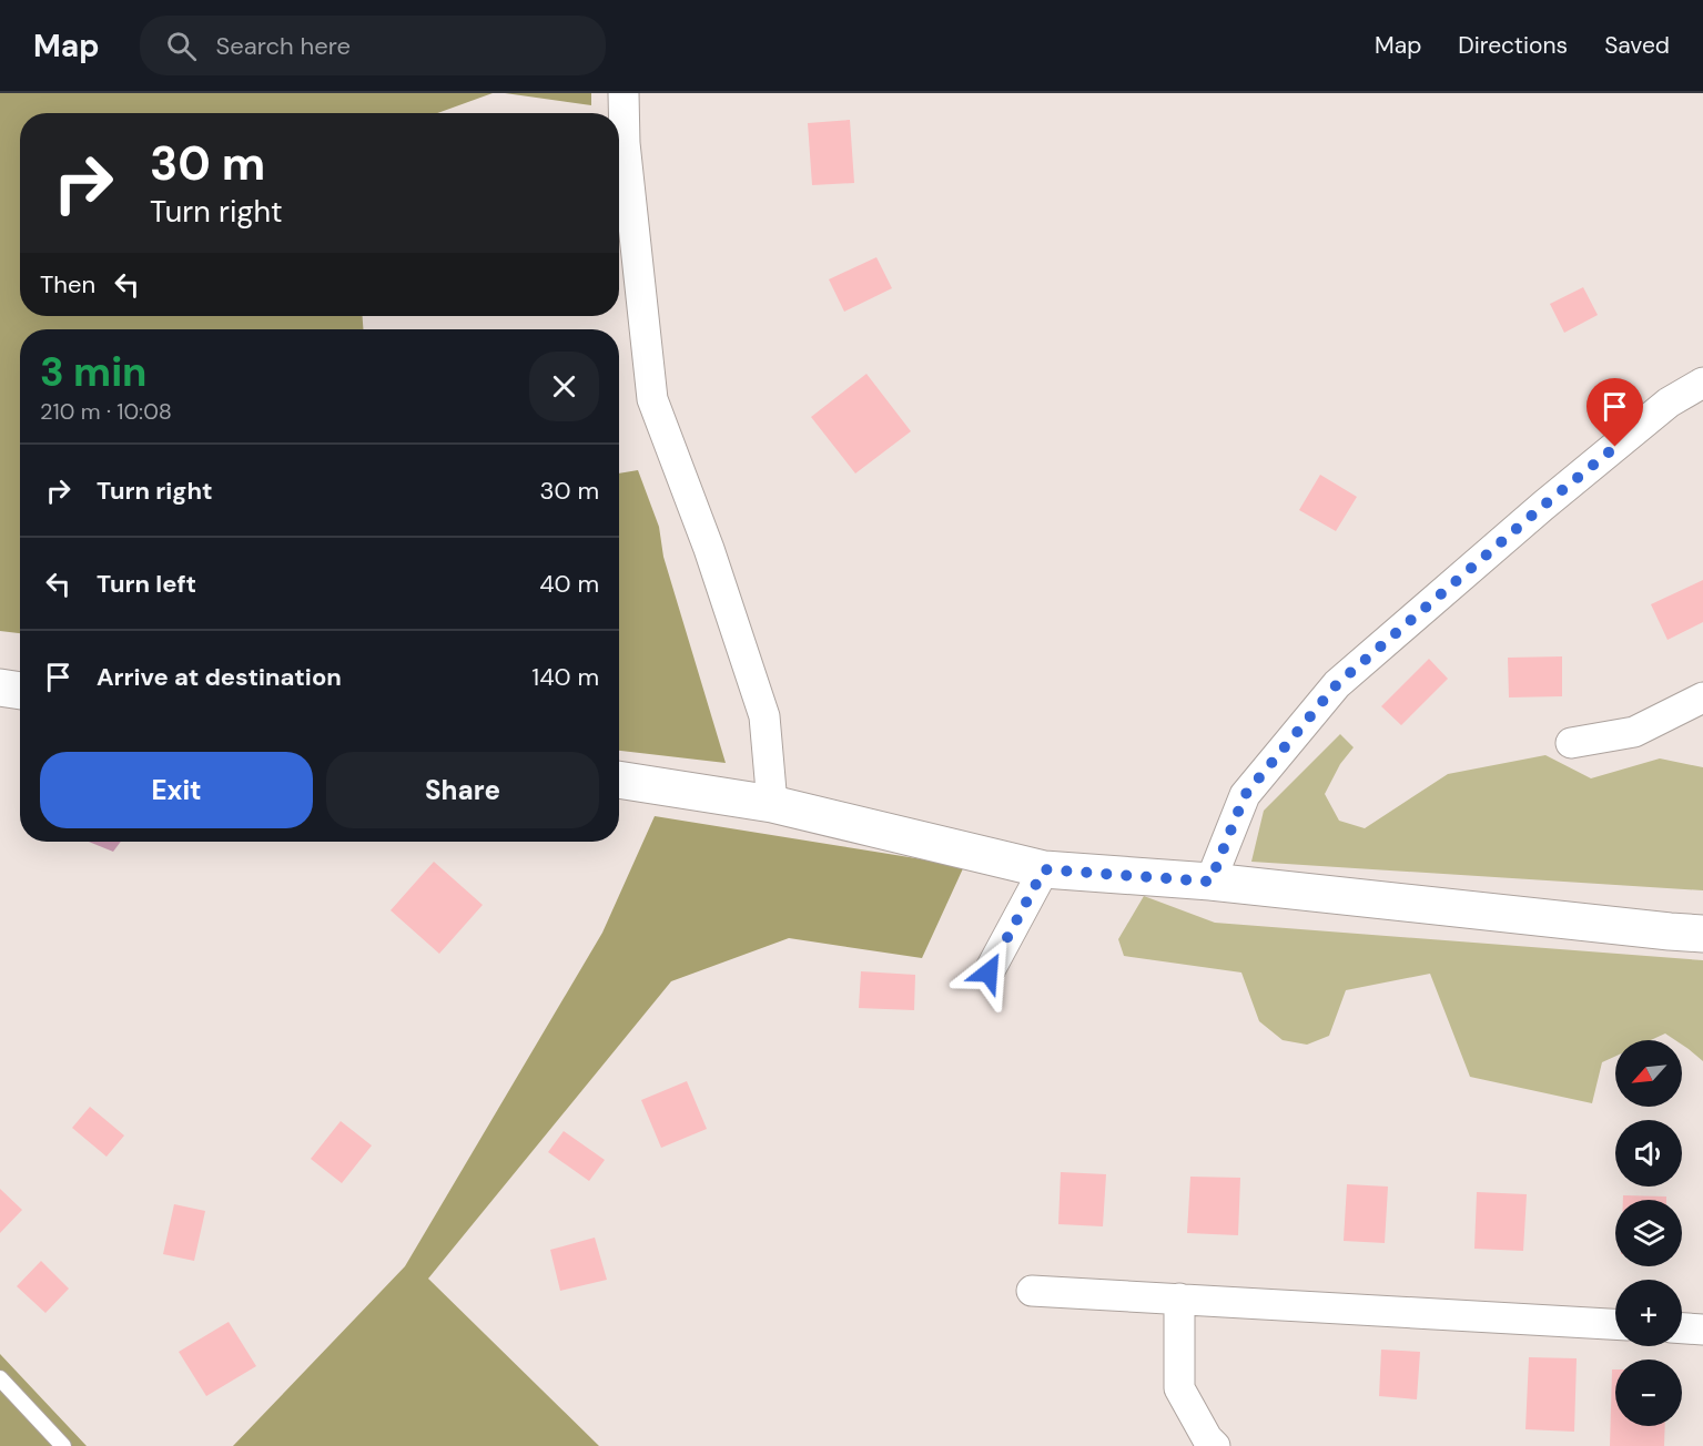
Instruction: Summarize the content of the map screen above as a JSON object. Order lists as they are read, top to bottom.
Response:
{
  "north": "bottom left",
  "page": {
    "header": "Map",
    "search": "Search here",
    "nav": ["Map", "Directions", "Saved"],
    "turn": ["30 m", "Turn right"],
    "then": "Then",
    "heading": ["3 min", "210 m · 10:08"],
    "list": [
      {
        "name": "Turn right",
        "value": "30 m"
      },
      {
        "name": "Turn left",
        "value": "40 m"
      },
      {
        "name": "Arrive at destination",
        "value": "140 m"
      }
    ],
    "buttons": ["Exit", "Share"],
    "map_buttons": ["+", "−"]
  }
}
